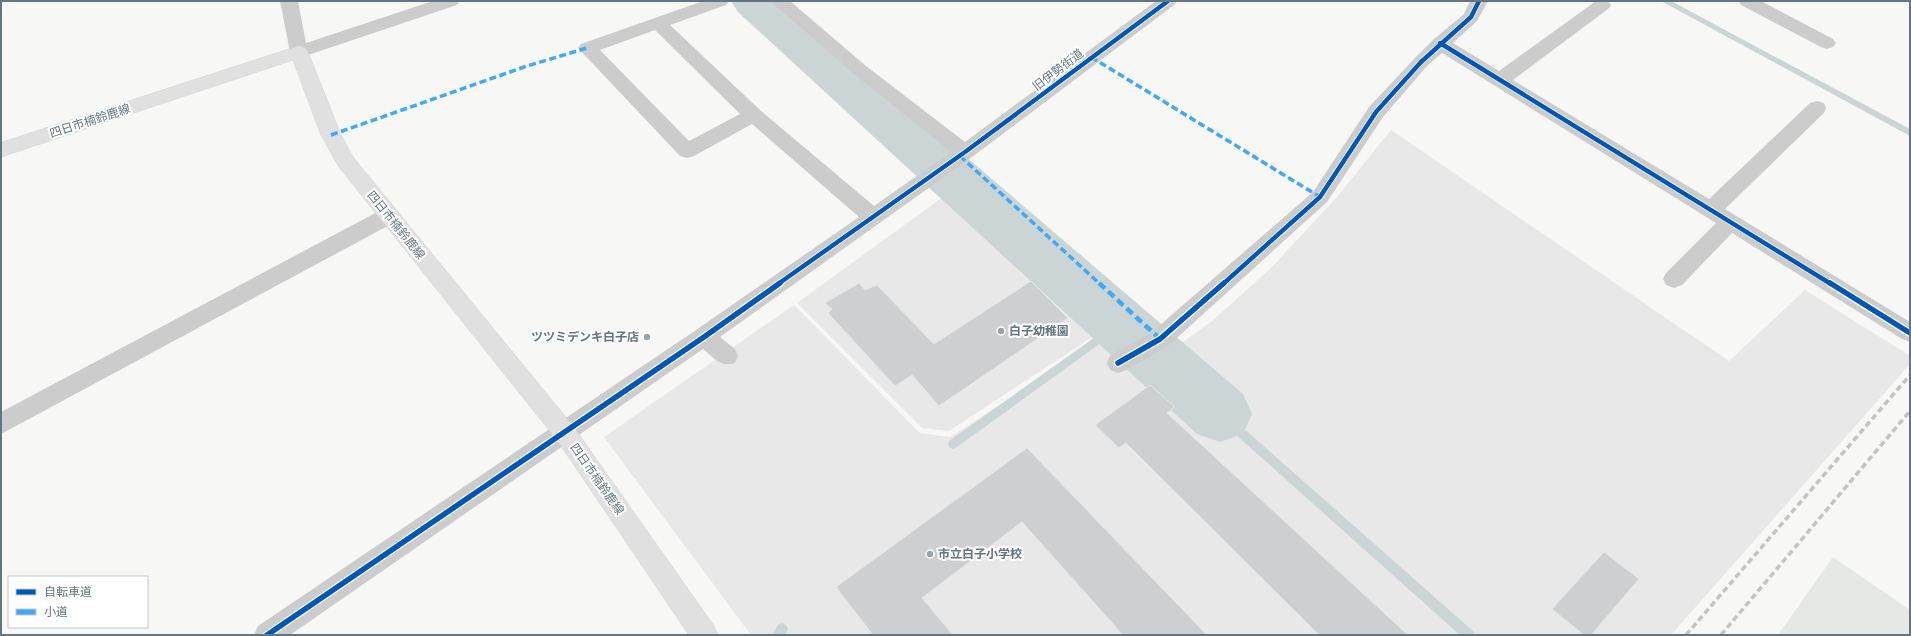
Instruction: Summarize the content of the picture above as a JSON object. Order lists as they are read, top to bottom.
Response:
{
  "streets": {
    "main road": ["四日市楠鈴鹿線"],
    "street": ["旧伊勢街道"]
  },
  "crossings": [
    ["旧伊勢街道", "四日市楠鈴鹿線"]
  ],
  "places": ["白子幼稚園", "ツツミデンキ白子店", "市立白子小学校"],
  "legend": ["自転車道", "小道"]
}
